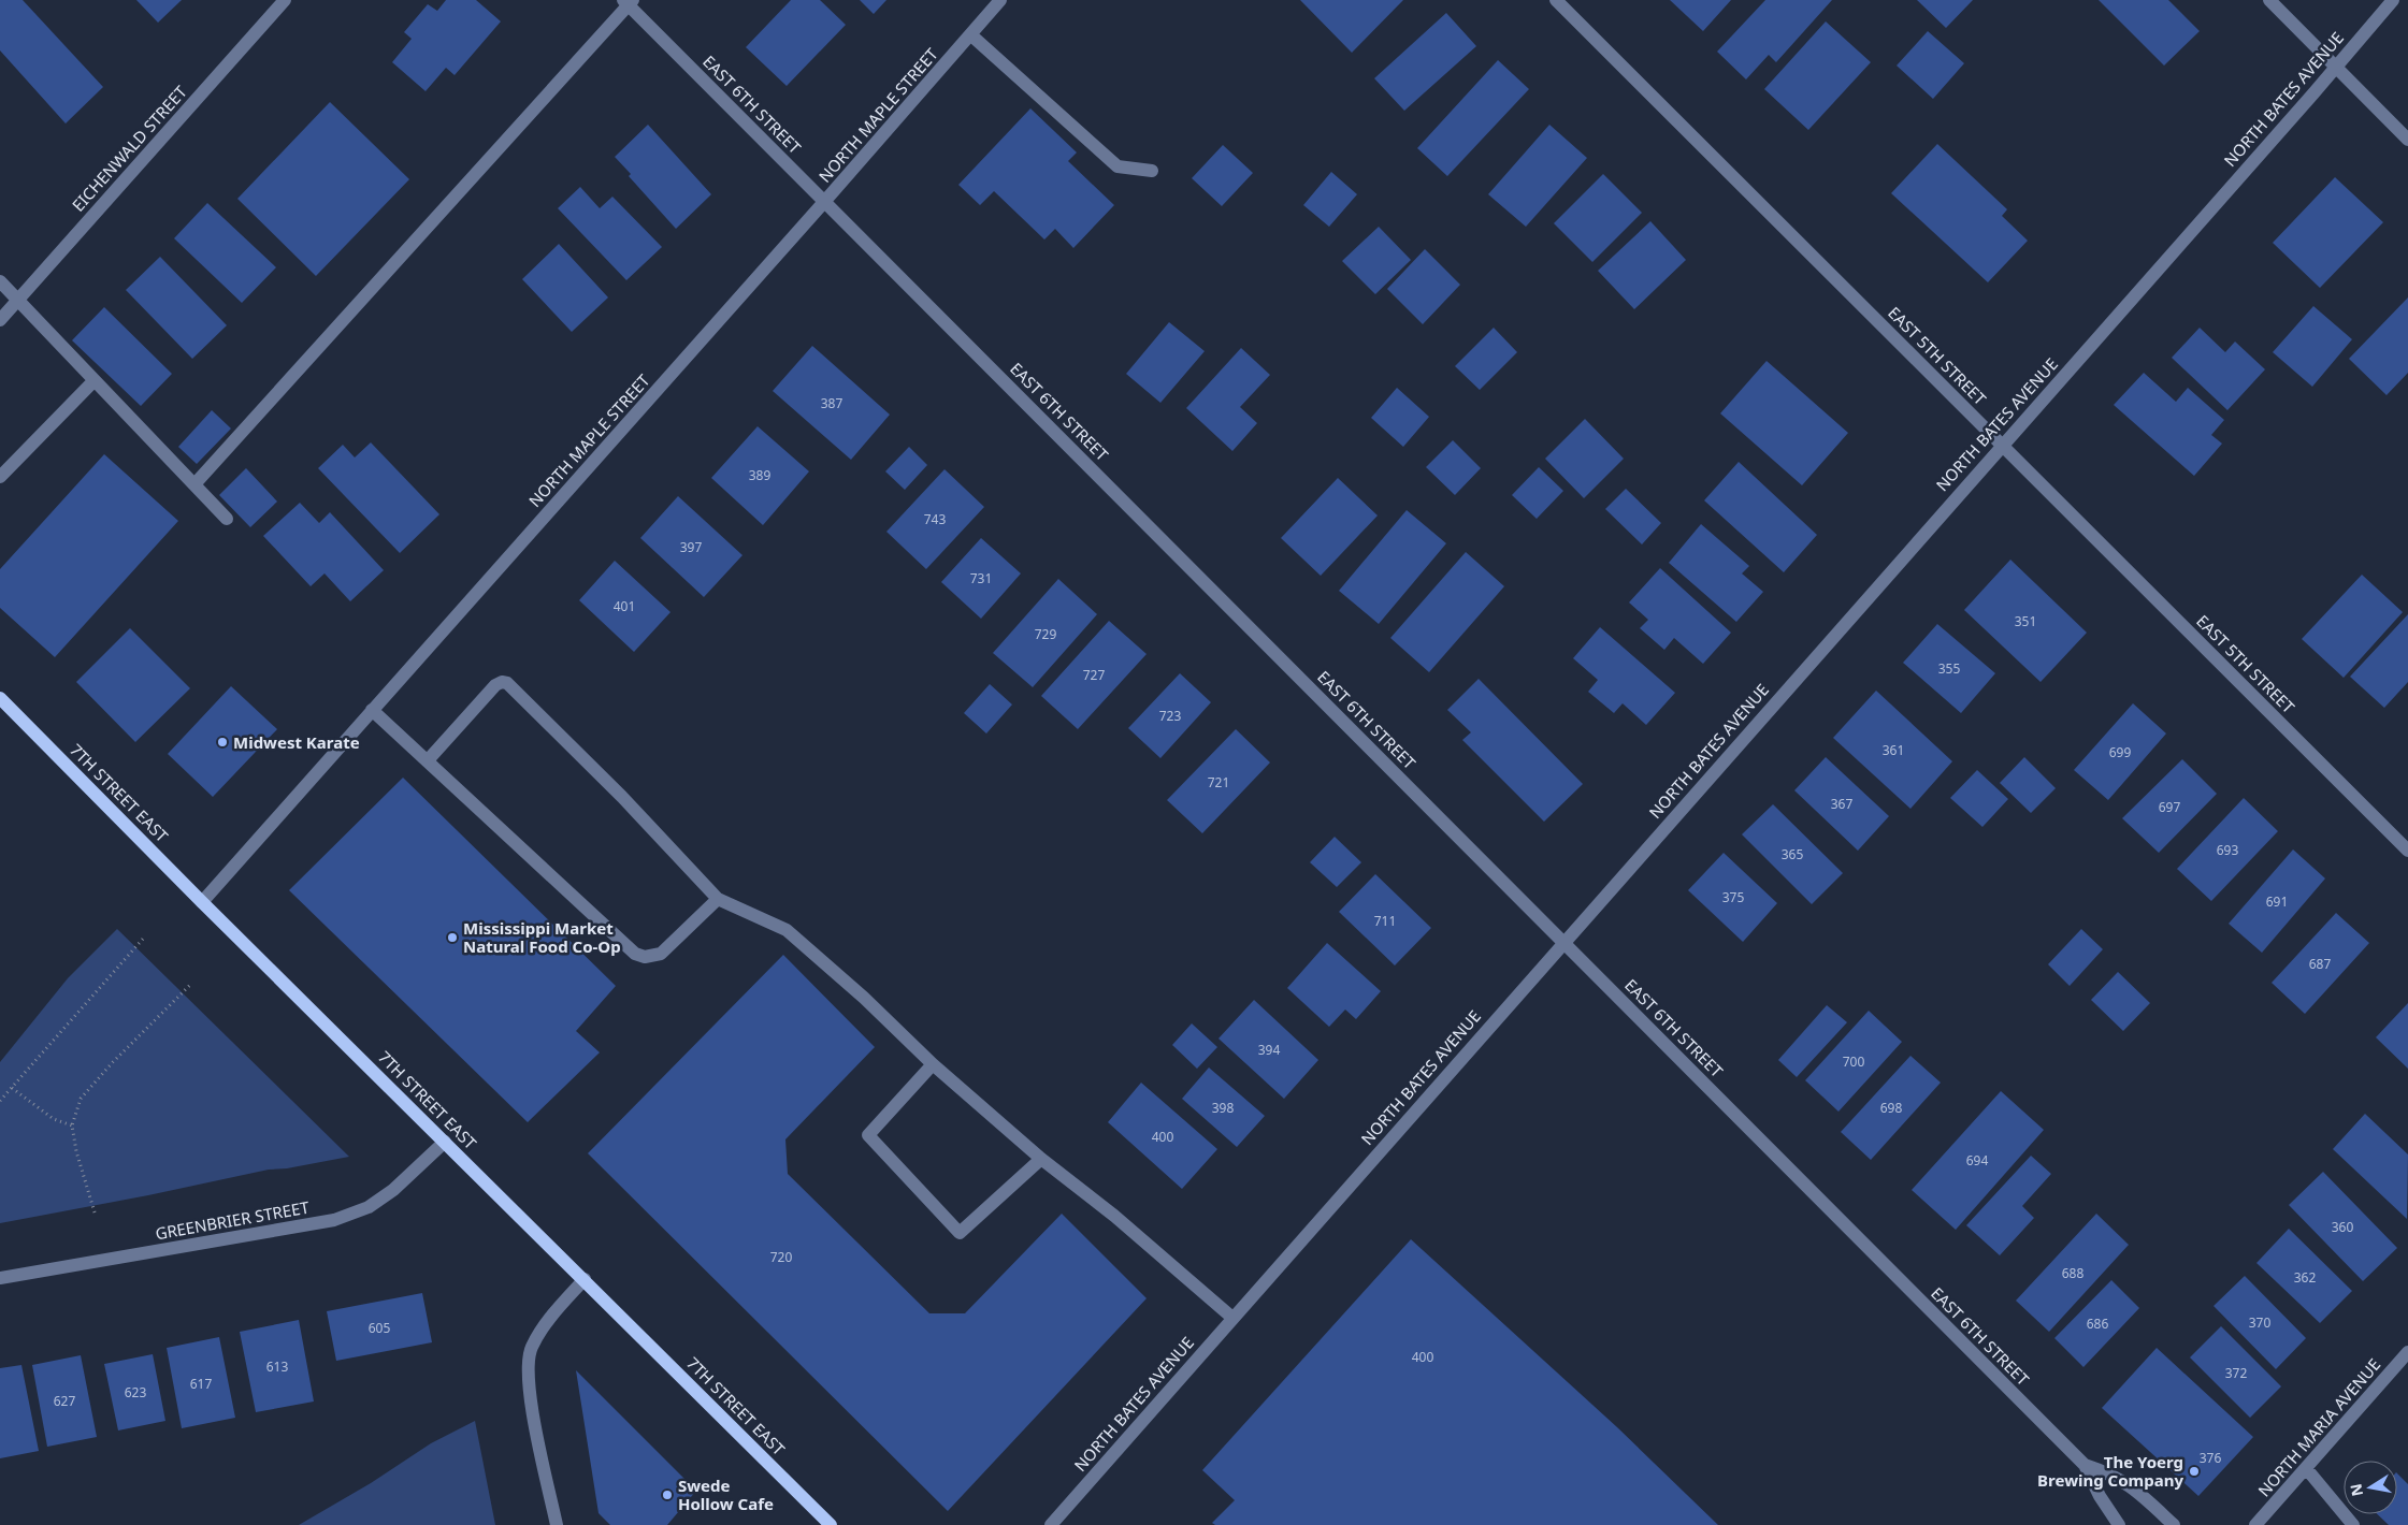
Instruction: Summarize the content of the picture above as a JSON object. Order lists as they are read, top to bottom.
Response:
{
  "streets": {
    "main road": ["7TH STREET EAST"],
    "street": [
      "NORTH BATES AVENUE",
      "EAST 6TH STREET",
      "NORTH MAPLE STREET",
      "EICHENWALD STREET",
      "EAST 5TH STREET",
      "GREENBRIER STREET",
      "NORTH MARIA AVENUE"
    ]
  },
  "crossings": [
    ["NORTH BATES AVENUE", "EAST 6TH STREET"],
    ["NORTH BATES AVENUE", "EAST 5TH STREET"],
    ["EAST 6TH STREET", "NORTH MAPLE STREET"],
    ["NORTH MAPLE STREET", "7TH STREET EAST"],
    ["7TH STREET EAST", "GREENBRIER STREET"]
  ],
  "places": [
    "Midwest Karate",
    "Mississippi Market Natural Food Co-Op",
    "The Yoerg Brewing Company",
    "Swede Hollow Cafe"
  ],
  "house_numbers": [
    "387",
    "389",
    "743",
    "397",
    "731",
    "401",
    "351",
    "729",
    "355",
    "727",
    "723",
    "361",
    "699",
    "721",
    "367",
    "697",
    "693",
    "365",
    "375",
    "691",
    "711",
    "687",
    "394",
    "700",
    "398",
    "698",
    "400",
    "694",
    "360",
    "720",
    "688",
    "362",
    "370",
    "686",
    "605",
    "400",
    "613",
    "372",
    "617",
    "623",
    "627",
    "376"
  ],
  "north": "left"
}
